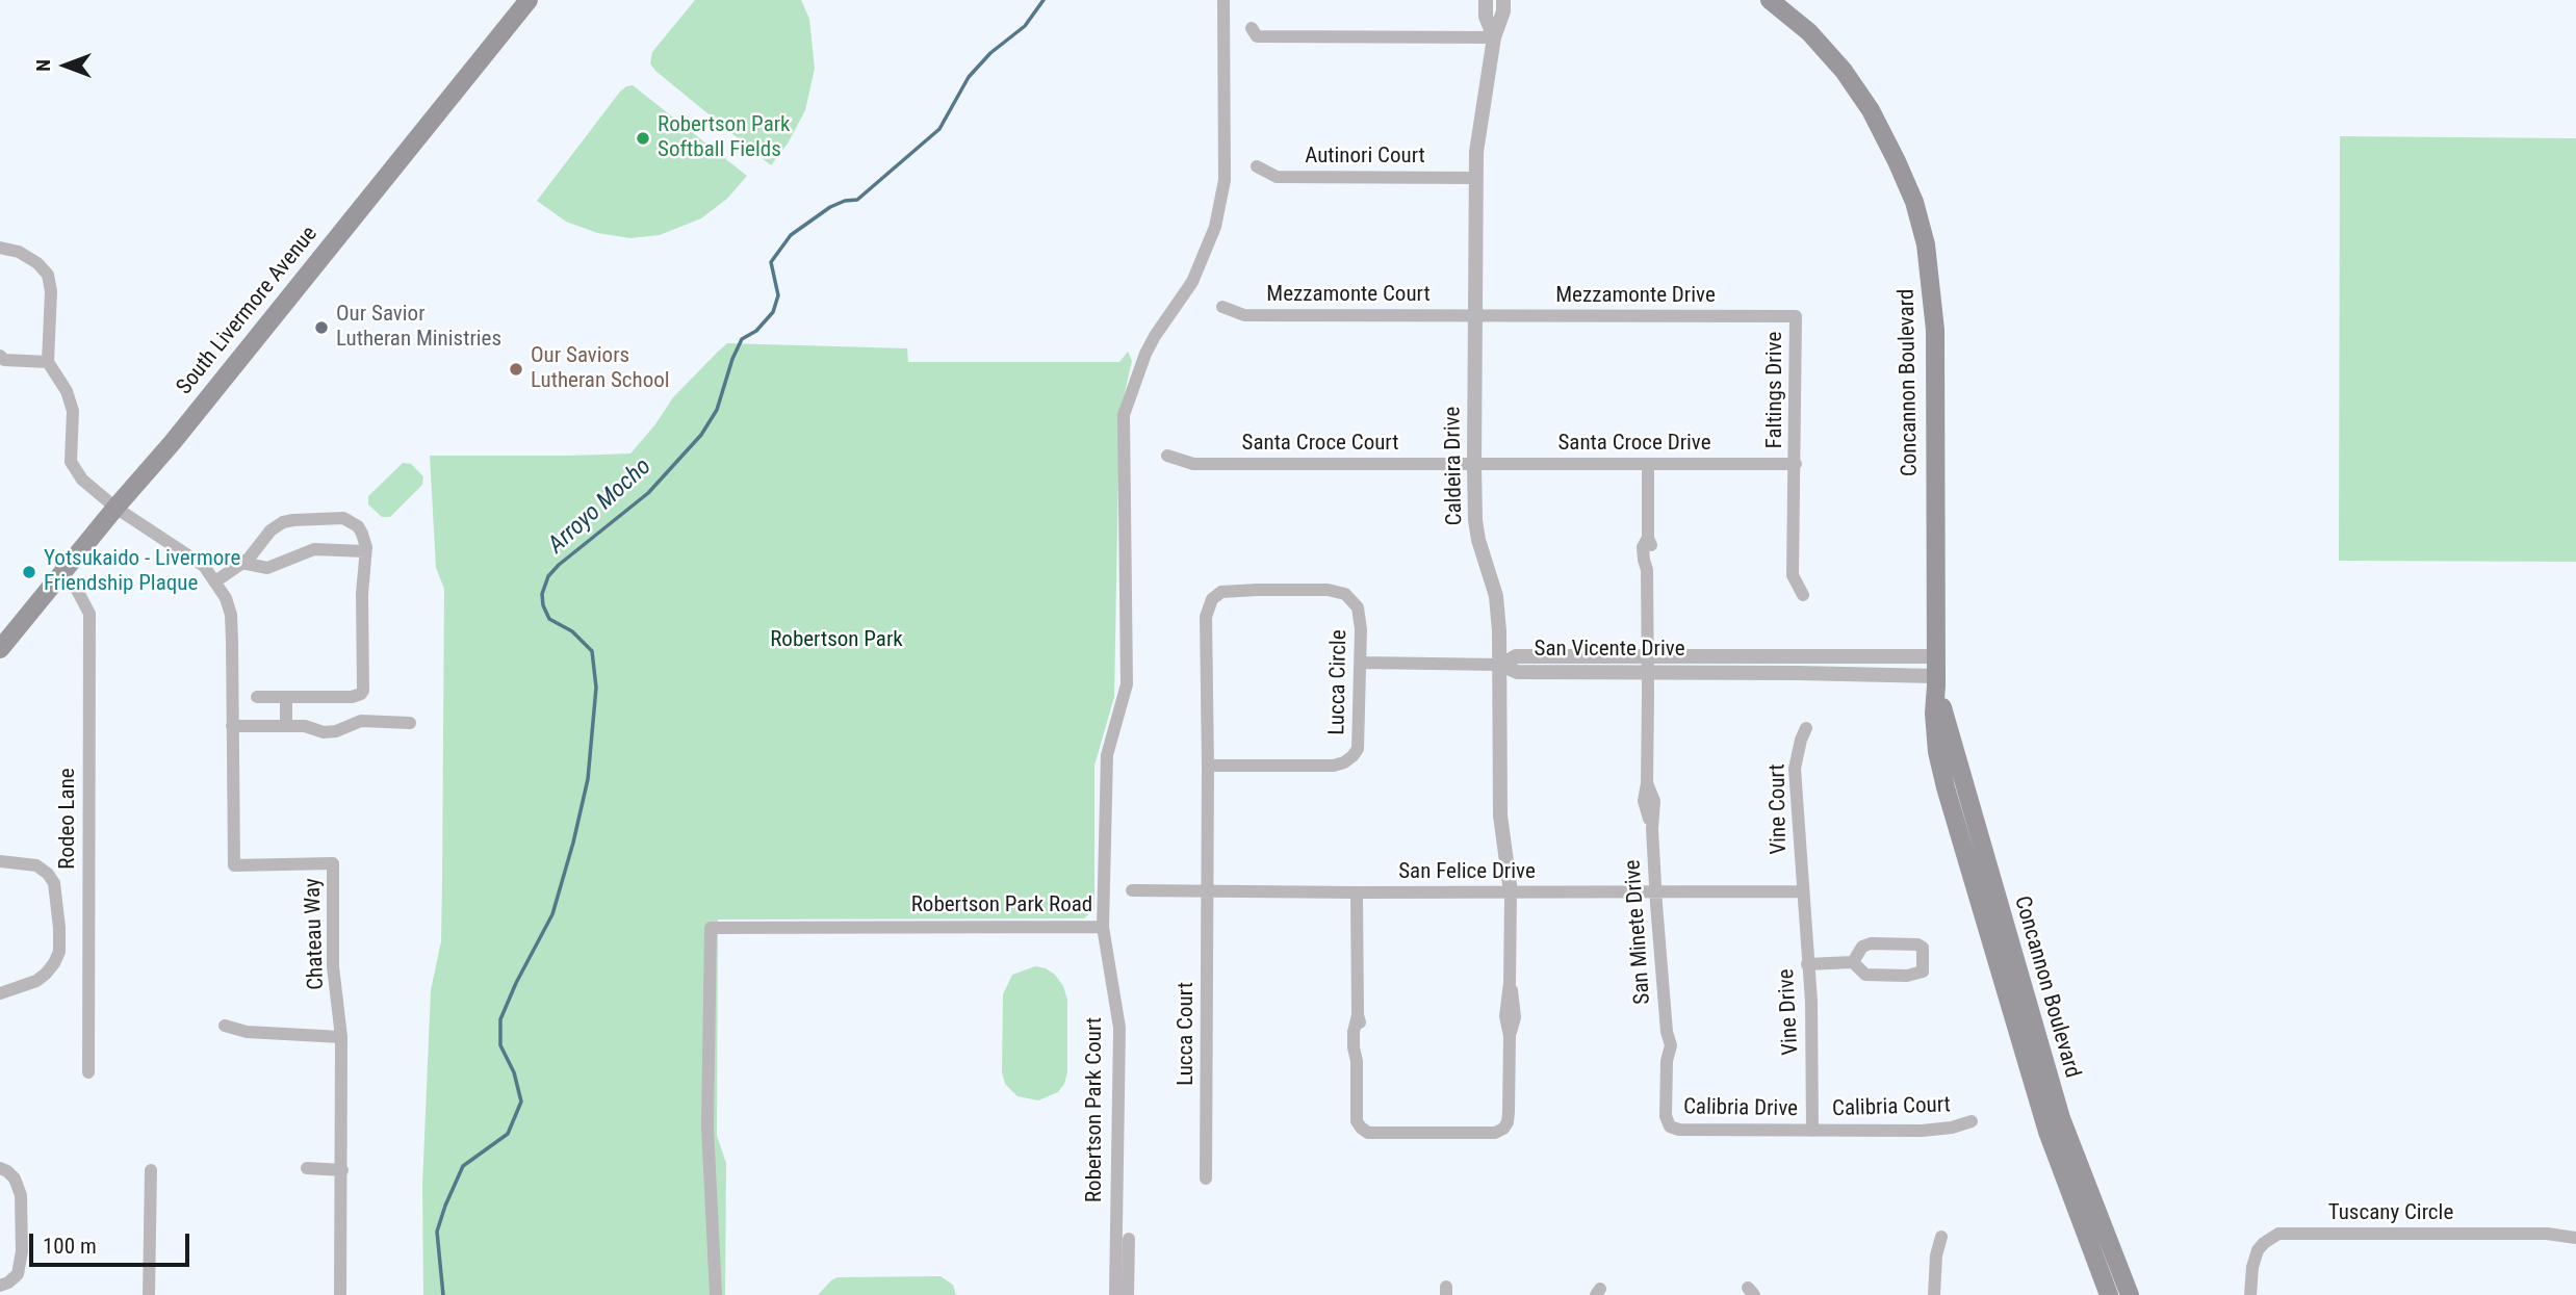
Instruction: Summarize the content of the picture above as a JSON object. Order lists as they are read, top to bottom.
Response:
{
  "streets": {
    "main road": ["South Livermore Avenue", "Concannon Boulevard"],
    "street": [
      "Autinori Court",
      "Mezzamonte Court",
      "Mezzamonte Drive",
      "Faltings Drive",
      "Santa Croce Court",
      "Santa Croce Drive",
      "Caldeira Drive",
      "San Vicente Drive",
      "Lucca Circle",
      "Vine Court",
      "Rodeo Lane",
      "San Felice Drive",
      "Robertson Park Road",
      "San Minete Drive",
      "Chateau Way",
      "Vine Drive",
      "Lucca Court",
      "Calibria Court",
      "Calibria Drive",
      "Robertson Park Court",
      "Tuscany Circle"
    ]
  },
  "crossings": [
    ["Autinori Court", "Caldeira Drive"],
    ["Mezzamonte Court", "Mezzamonte Drive"],
    ["Mezzamonte Court", "Caldeira Drive"],
    ["Mezzamonte Drive", "Faltings Drive"],
    ["Mezzamonte Drive", "Caldeira Drive"],
    ["South Livermore Avenue", "Rodeo Lane"],
    ["South Livermore Avenue", "Chateau Way"],
    ["Concannon Boulevard", "San Vicente Drive"],
    ["Faltings Drive", "Santa Croce Drive"],
    ["Santa Croce Court", "Santa Croce Drive"],
    ["Santa Croce Court", "Caldeira Drive"],
    ["Santa Croce Drive", "Caldeira Drive"],
    ["Santa Croce Drive", "San Minete Drive"],
    ["Caldeira Drive", "San Vicente Drive"],
    ["Caldeira Drive", "San Felice Drive"],
    ["San Vicente Drive", "San Minete Drive"],
    ["Lucca Circle", "San Felice Drive"],
    ["Lucca Circle", "Lucca Court"],
    ["Vine Court", "San Felice Drive"],
    ["Vine Court", "Vine Drive"],
    ["San Felice Drive", "San Minete Drive"],
    ["San Felice Drive", "Vine Drive"],
    ["San Felice Drive", "Lucca Court"],
    ["Robertson Park Road", "Robertson Park Court"],
    ["San Minete Drive", "Calibria Drive"],
    ["Vine Drive", "Calibria Court"],
    ["Vine Drive", "Calibria Drive"],
    ["Calibria Court", "Calibria Drive"]
  ],
  "water": ["Arroyo Mocho"],
  "parks": ["Robertson Park"],
  "places": [
    "Robertson Park Softball Fields",
    "Our Savior Lutheran Ministries",
    "Our Saviors Lutheran School",
    "Yotsukaido - Livermore Friendship Plaque"
  ],
  "scale_bar": "100 m",
  "north": "left"
}
